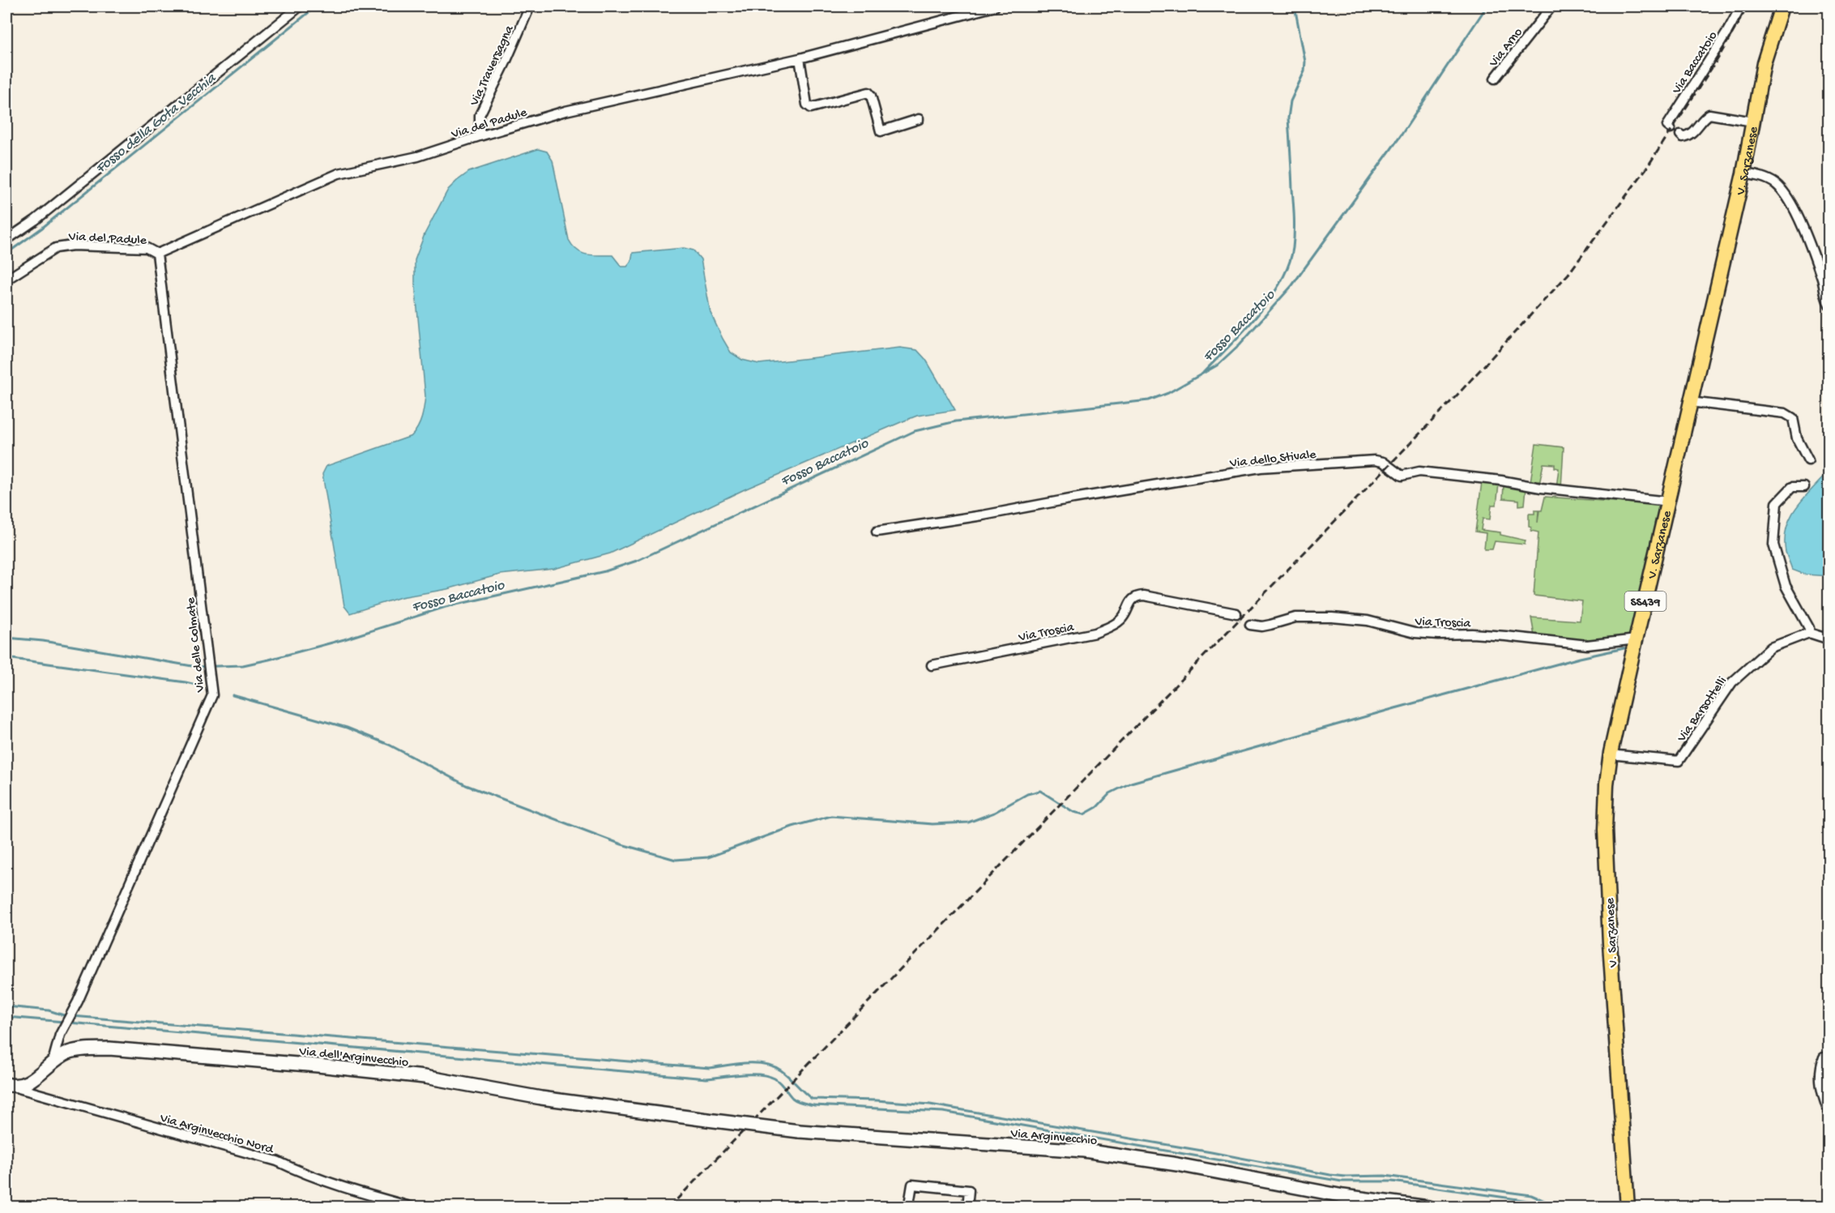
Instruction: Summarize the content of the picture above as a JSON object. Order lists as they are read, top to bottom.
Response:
{
  "streets": {
    "main road": [
      "V. Sarzanese",
      "SS439",
      "Via dell'Arginvecchio",
      "Via Arginvecchio"
    ],
    "street": [
      "Via Arno",
      "Via Baccatoio",
      "Via Traversagna",
      "Via del Padule",
      "Via dello Stivale",
      "Via Troscia",
      "Via delle Colmate",
      "Via Barsottelli",
      "Via Arginvecchio Nord"
    ]
  },
  "crossings": [
    ["Via Traversagna", "Via del Padule"],
    ["Via del Padule", "Via delle Colmate"],
    ["V. Sarzanese", "Via dello Stivale"],
    ["V. Sarzanese", "Via Troscia"],
    ["V. Sarzanese", "Via Barsottelli"],
    ["Via delle Colmate", "Via dell'Arginvecchio"],
    ["Via dell'Arginvecchio", "Via Arginvecchio Nord"],
    ["Via dell'Arginvecchio", "Via Arginvecchio"]
  ],
  "water": ["Fosso della Gota Vecchia", "Fosso Baccatoio"]
}
